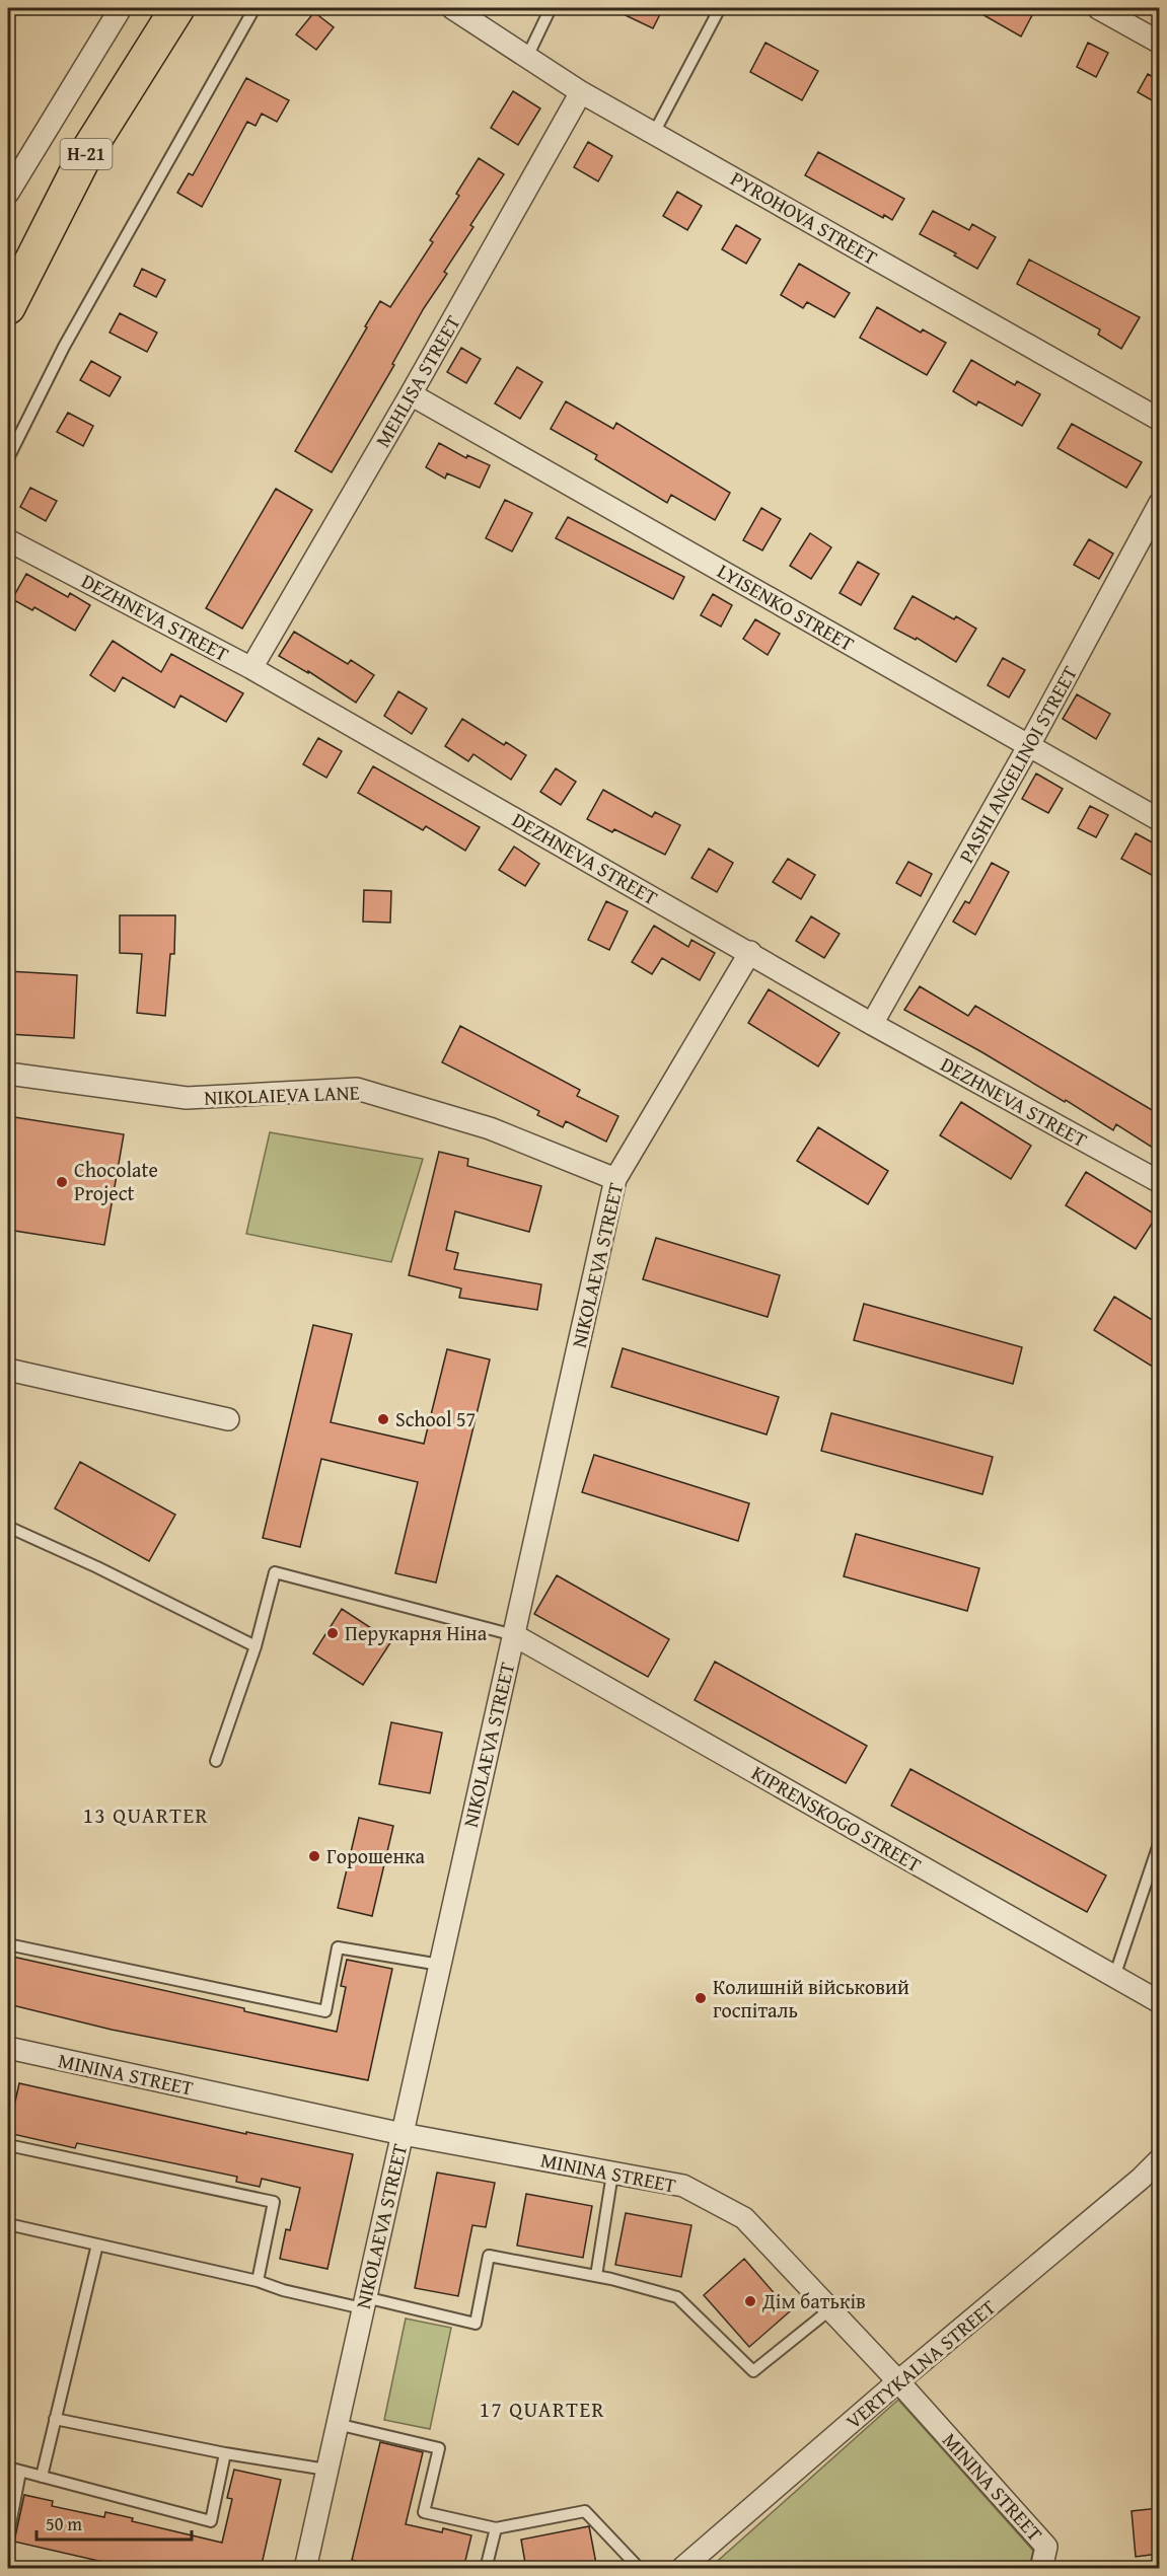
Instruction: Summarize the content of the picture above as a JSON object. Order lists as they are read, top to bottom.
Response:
{
  "streets": {
    "main road": ["Н-21"],
    "street": [
      "PYROHOVA STREET",
      "MEHLISA STREET",
      "LYISENKO STREET",
      "DEZHNEVA STREET",
      "PASHI ANGELINOI STREET",
      "NIKOLAIEVA LANE",
      "NIKOLAEVA STREET",
      "KIPRENSKOGO STREET",
      "MININA STREET",
      "VERTYKALNA STREET"
    ]
  },
  "crossings": [
    ["PYROHOVA STREET", "MEHLISA STREET"],
    ["MEHLISA STREET", "LYISENKO STREET"],
    ["MEHLISA STREET", "DEZHNEVA STREET"],
    ["LYISENKO STREET", "PASHI ANGELINOI STREET"],
    ["DEZHNEVA STREET", "PASHI ANGELINOI STREET"],
    ["DEZHNEVA STREET", "NIKOLAEVA STREET"],
    ["NIKOLAIEVA LANE", "NIKOLAEVA STREET"],
    ["NIKOLAEVA STREET", "KIPRENSKOGO STREET"],
    ["NIKOLAEVA STREET", "MININA STREET"],
    ["MININA STREET", "VERTYKALNA STREET"]
  ],
  "districts": ["13 QUARTER", "17 QUARTER"],
  "places": [
    "Chocolate Project",
    "School 57",
    "Перукарня Ніна",
    "Горошенка",
    "Колишній військовий госпіталь",
    "Дім батьків"
  ],
  "scale_bar": "50 m"
}
